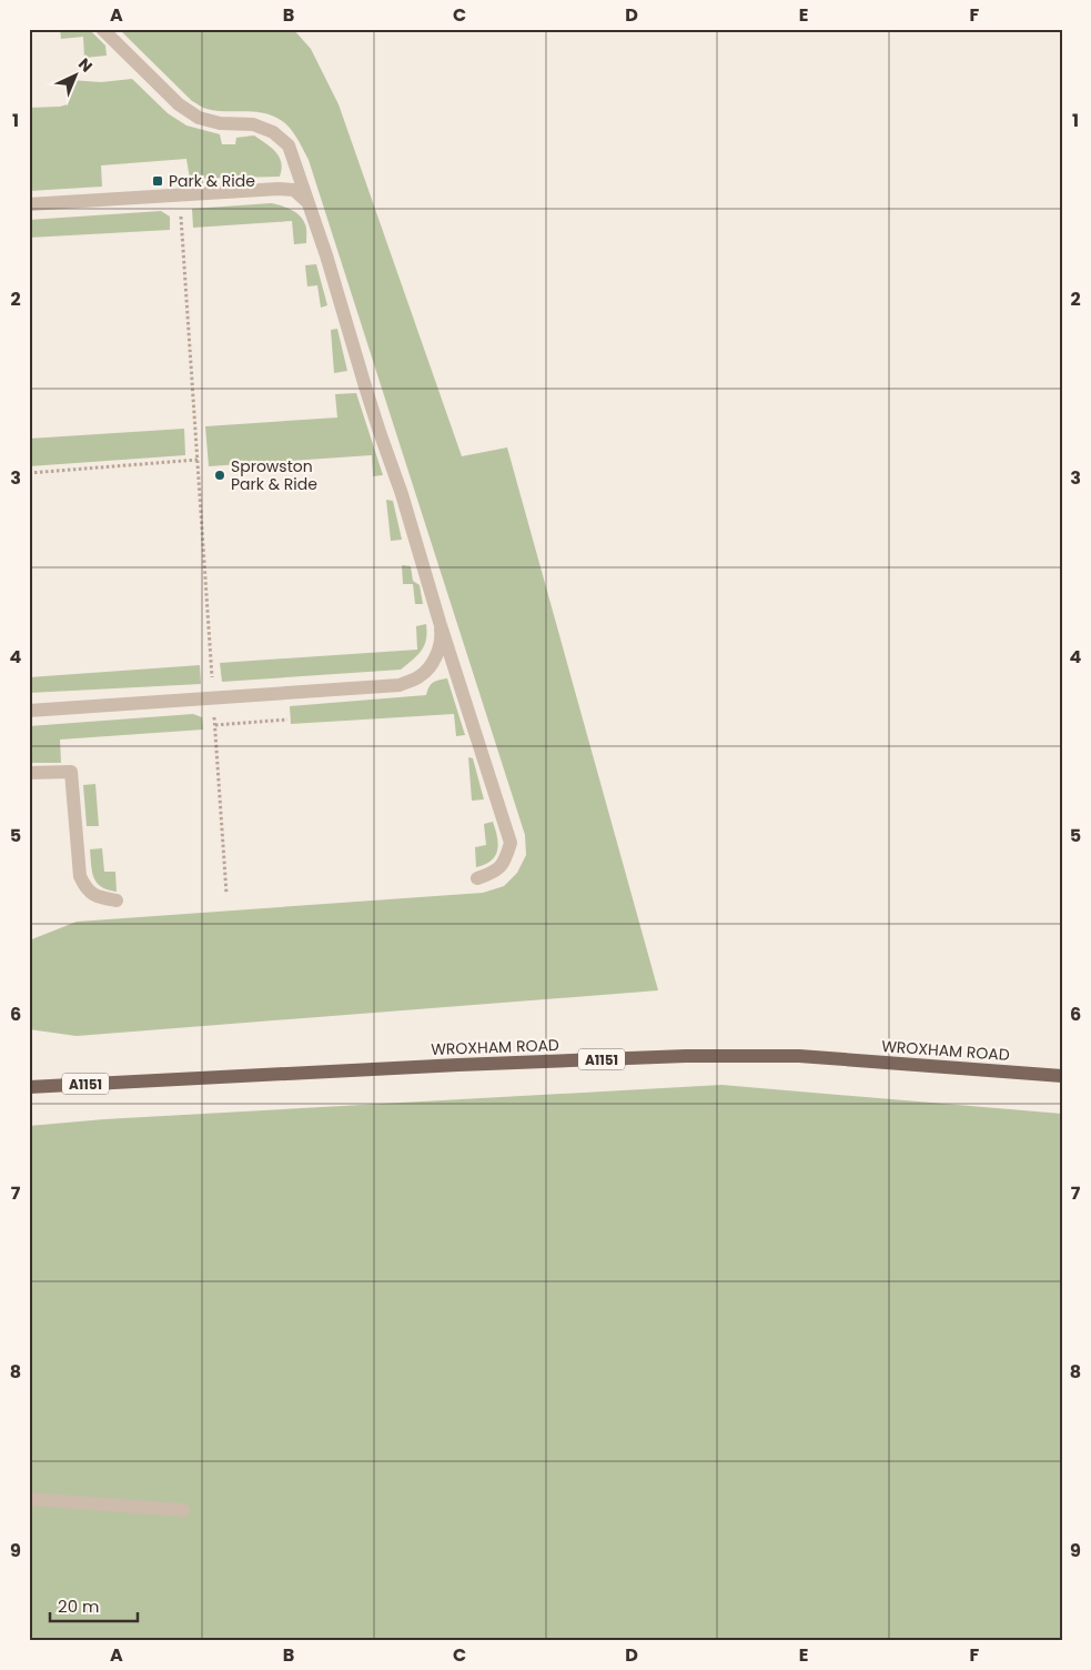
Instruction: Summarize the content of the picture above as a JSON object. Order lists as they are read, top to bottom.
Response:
{
  "streets": {
    "main road": ["WROXHAM ROAD", "A1151"]
  },
  "places": {
    "transit": ["Park & Ride"],
    "other": ["Sprowston Park & Ride"]
  },
  "scale_bar": "20 m",
  "north": "top right",
  "grid": {
    "columns": [
      "A",
      "B",
      "C",
      "D",
      "E",
      "F"
    ],
    "rows": [
      "1",
      "2",
      "3",
      "4",
      "5",
      "6",
      "7",
      "8",
      "9"
    ]
  }
}
